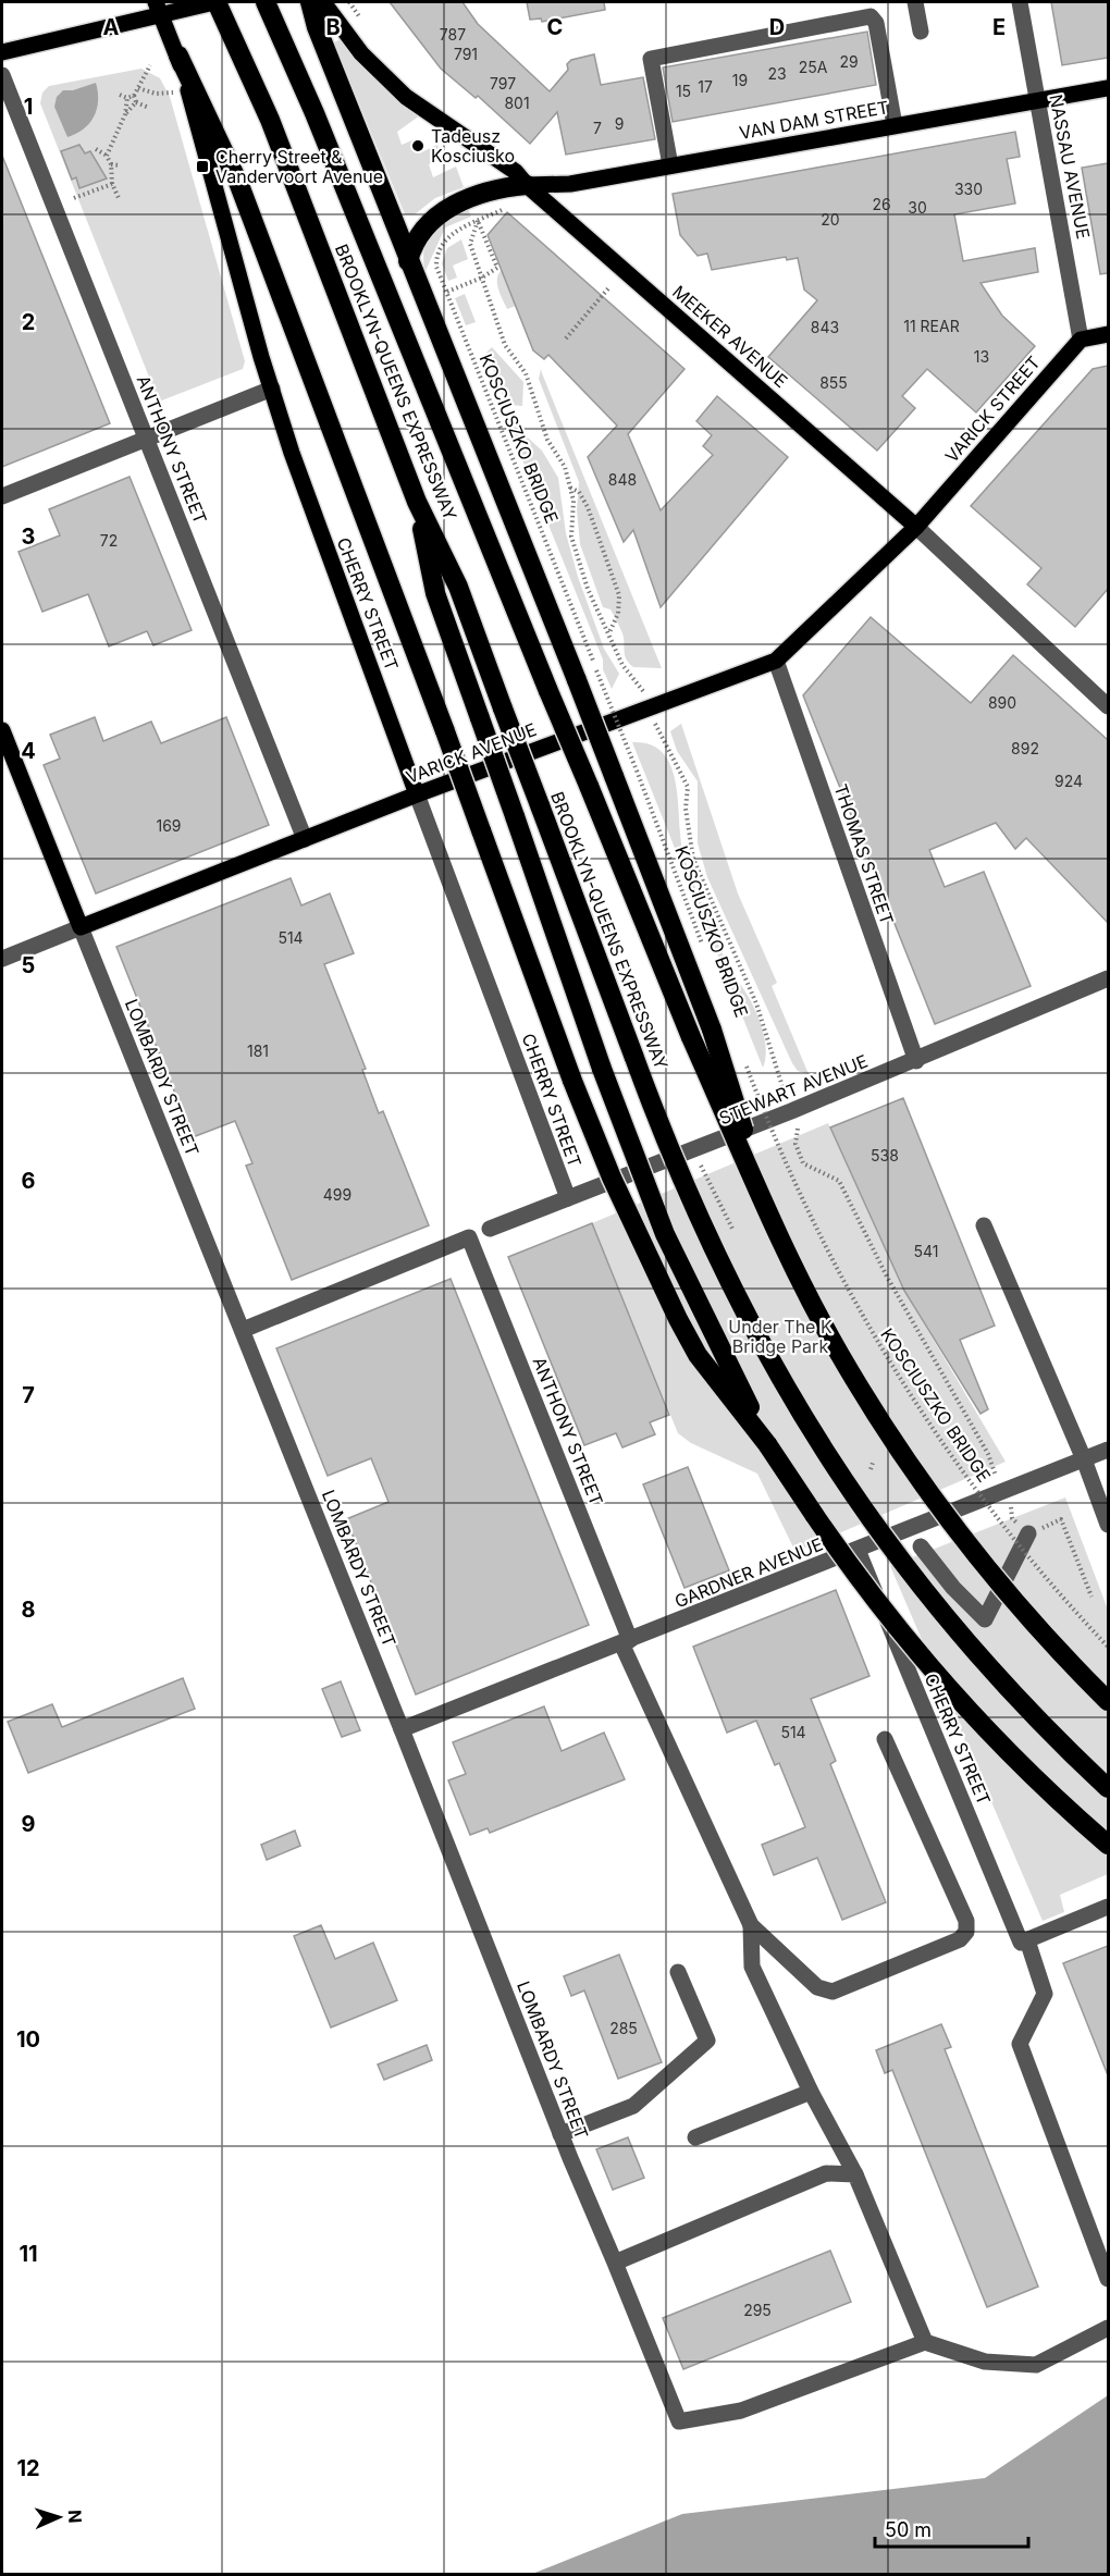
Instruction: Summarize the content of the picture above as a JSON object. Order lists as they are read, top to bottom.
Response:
{
  "streets": {
    "highway": ["BROOKLYN-QUEENS EXPRESSWAY"],
    "main road": [
      "VAN DAM STREET",
      "MEEKER AVENUE",
      "VARICK STREET",
      "CHERRY STREET",
      "VARICK AVENUE",
      "LOMBARDY STREET"
    ],
    "street": [
      "NASSAU AVENUE",
      "ANTHONY STREET",
      "THOMAS STREET",
      "STEWART AVENUE",
      "GARDNER AVENUE"
    ],
    "path": ["KOSCIUSZKO BRIDGE"]
  },
  "crossings": [
    ["VAN DAM STREET", "NASSAU AVENUE"],
    ["VAN DAM STREET", "MEEKER AVENUE"],
    ["NASSAU AVENUE", "VARICK STREET"],
    ["MEEKER AVENUE", "VARICK STREET"],
    ["MEEKER AVENUE", "VARICK AVENUE"],
    ["VARICK STREET", "VARICK AVENUE"],
    ["ANTHONY STREET", "VARICK AVENUE"],
    ["ANTHONY STREET", "LOMBARDY STREET"],
    ["ANTHONY STREET", "GARDNER AVENUE"],
    ["CHERRY STREET", "VARICK AVENUE"],
    ["CHERRY STREET", "STEWART AVENUE"],
    ["CHERRY STREET", "GARDNER AVENUE"],
    ["VARICK AVENUE", "THOMAS STREET"],
    ["VARICK AVENUE", "LOMBARDY STREET"],
    ["THOMAS STREET", "STEWART AVENUE"],
    ["LOMBARDY STREET", "GARDNER AVENUE"]
  ],
  "parks": ["Under The K Bridge Park"],
  "places": {
    "other": ["Tadeusz Kosciusko"],
    "transit": ["Cherry Street & Vandervoort Avenue"]
  },
  "house_numbers": [
    "787",
    "791",
    "29",
    "25A",
    "23",
    "19",
    "797",
    "17",
    "15",
    "801",
    "9",
    "7",
    "330",
    "26",
    "30",
    "20",
    "11 REAR",
    "843",
    "13",
    "855",
    "848",
    "72",
    "890",
    "892",
    "924",
    "169",
    "514",
    "181",
    "538",
    "499",
    "541",
    "514",
    "285",
    "295"
  ],
  "scale_bar": "50 m",
  "north": "right",
  "grid": {
    "columns": [
      "A",
      "B",
      "C",
      "D",
      "E"
    ],
    "rows": [
      "1",
      "2",
      "3",
      "4",
      "5",
      "6",
      "7",
      "8",
      "9",
      "10",
      "11",
      "12"
    ]
  }
}
